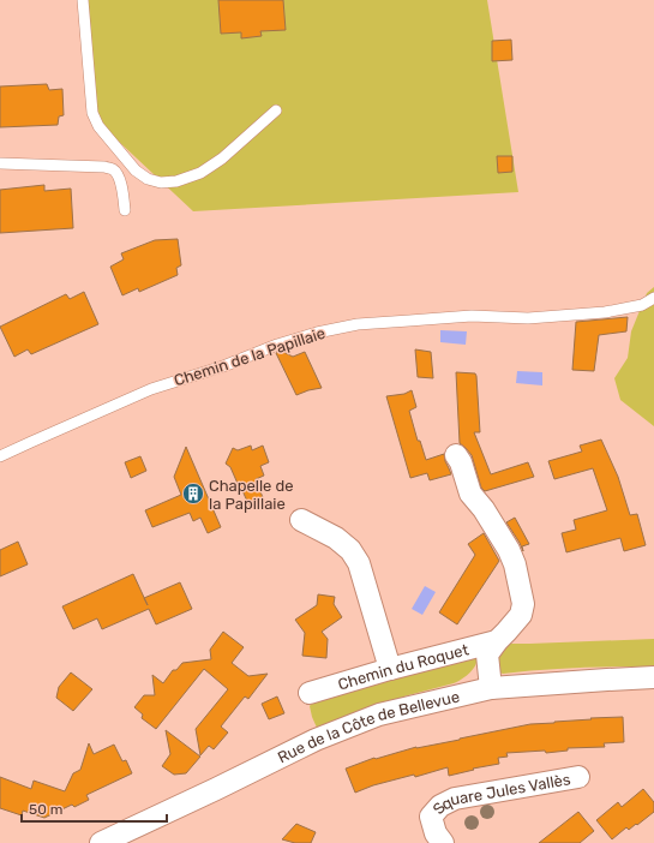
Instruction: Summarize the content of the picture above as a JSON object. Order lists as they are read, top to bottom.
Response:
{
  "streets": {
    "street": ["Chemin du Roquet", "Rue de la Côte de Bellevue", "Square Jules Vallès"],
    "lane": ["Chemin de la Papillaie"]
  },
  "places": {
    "building": ["Chapelle de la Papillaie"]
  },
  "scale_bar": "50 m"
}
